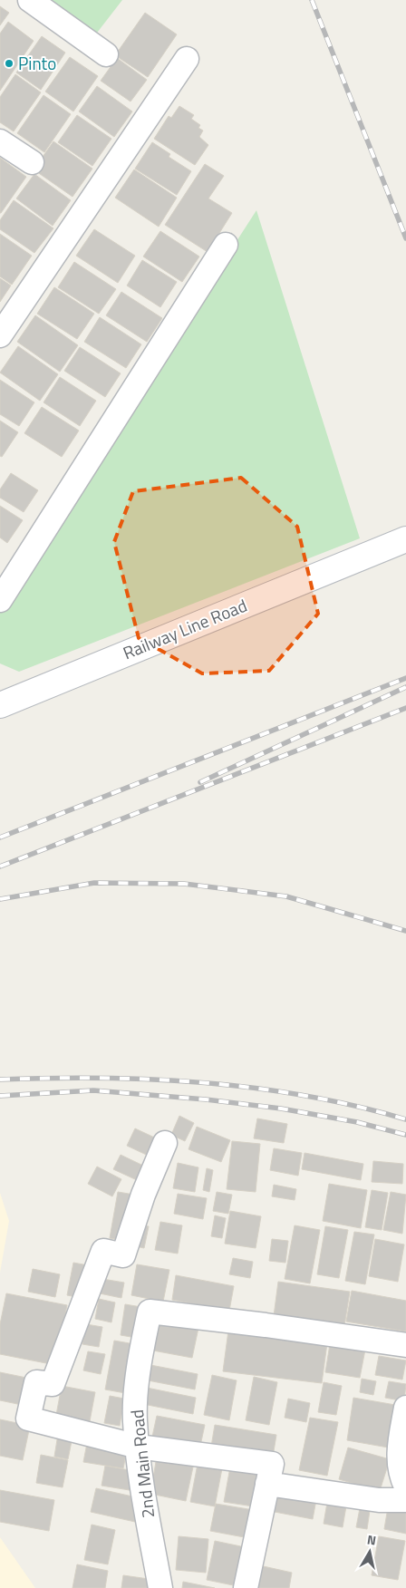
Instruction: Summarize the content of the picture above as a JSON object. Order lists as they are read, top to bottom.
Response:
{
  "streets": {
    "main road": ["Railway Line Road"],
    "street": ["2nd Main Road"]
  },
  "places": ["Pinto"],
  "north": "top"
}
